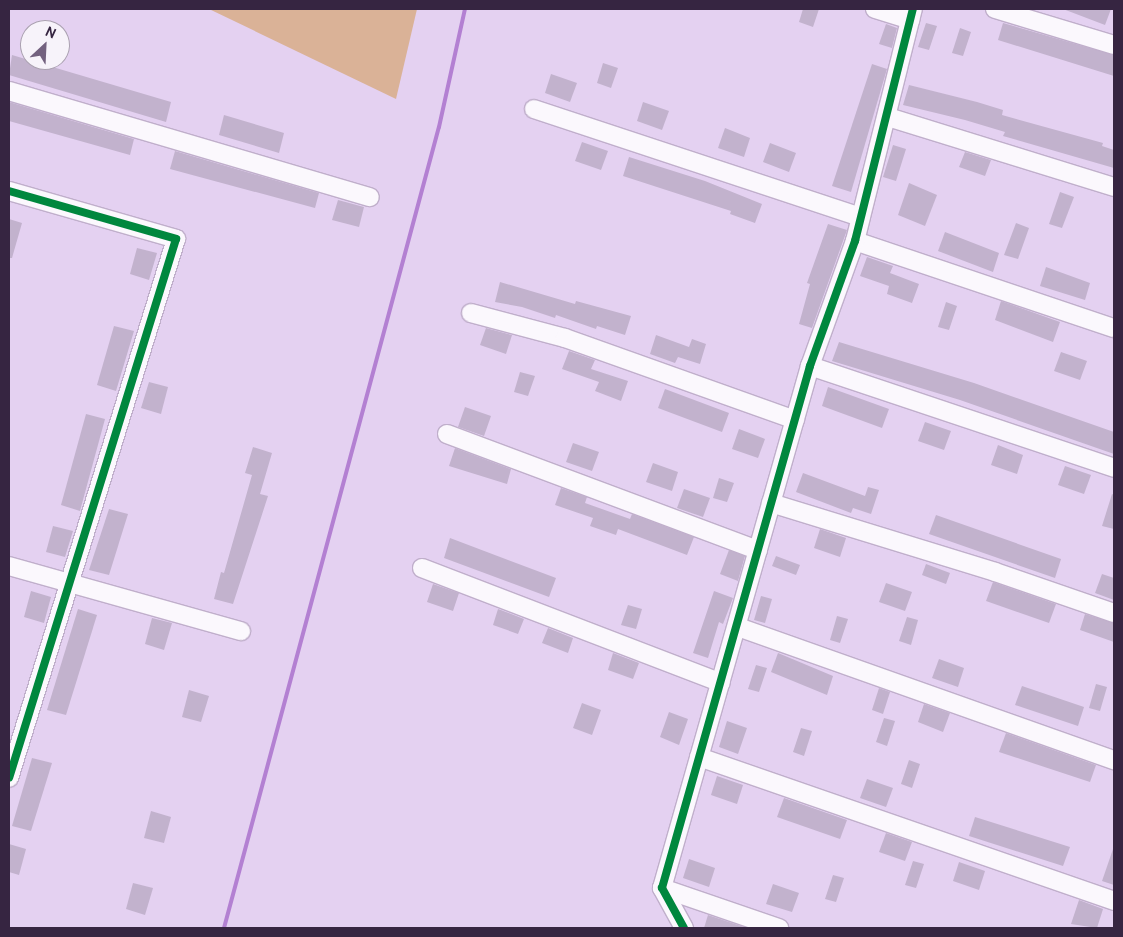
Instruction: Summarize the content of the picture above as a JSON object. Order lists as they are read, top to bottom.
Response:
{
  "north": "top right"
}
